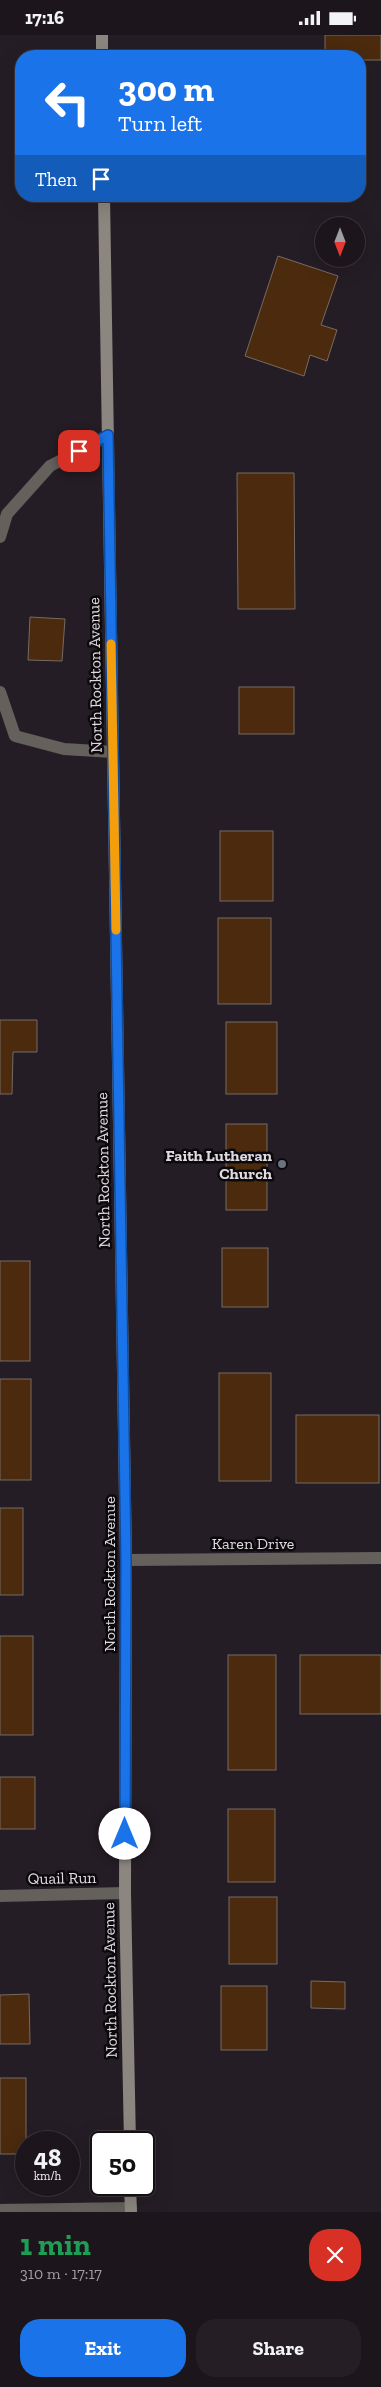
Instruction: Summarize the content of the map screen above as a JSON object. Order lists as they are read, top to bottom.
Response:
{
  "streets": {
    "main road": ["North Rockton Avenue"],
    "street": ["Karen Drive", "Quail Run"]
  },
  "crossings": [
    ["North Rockton Avenue", "Karen Drive"],
    ["North Rockton Avenue", "Quail Run"]
  ],
  "places": ["Faith Lutheran Church"],
  "north": "bottom",
  "page": {
    "status": "17:16",
    "turn": ["300 m", "Turn left"],
    "then": "Then",
    "speed": "48 km/h",
    "limit": "50",
    "heading": ["1 min", "310 m · 17:17"],
    "buttons": ["Exit", "Share"]
  }
}
